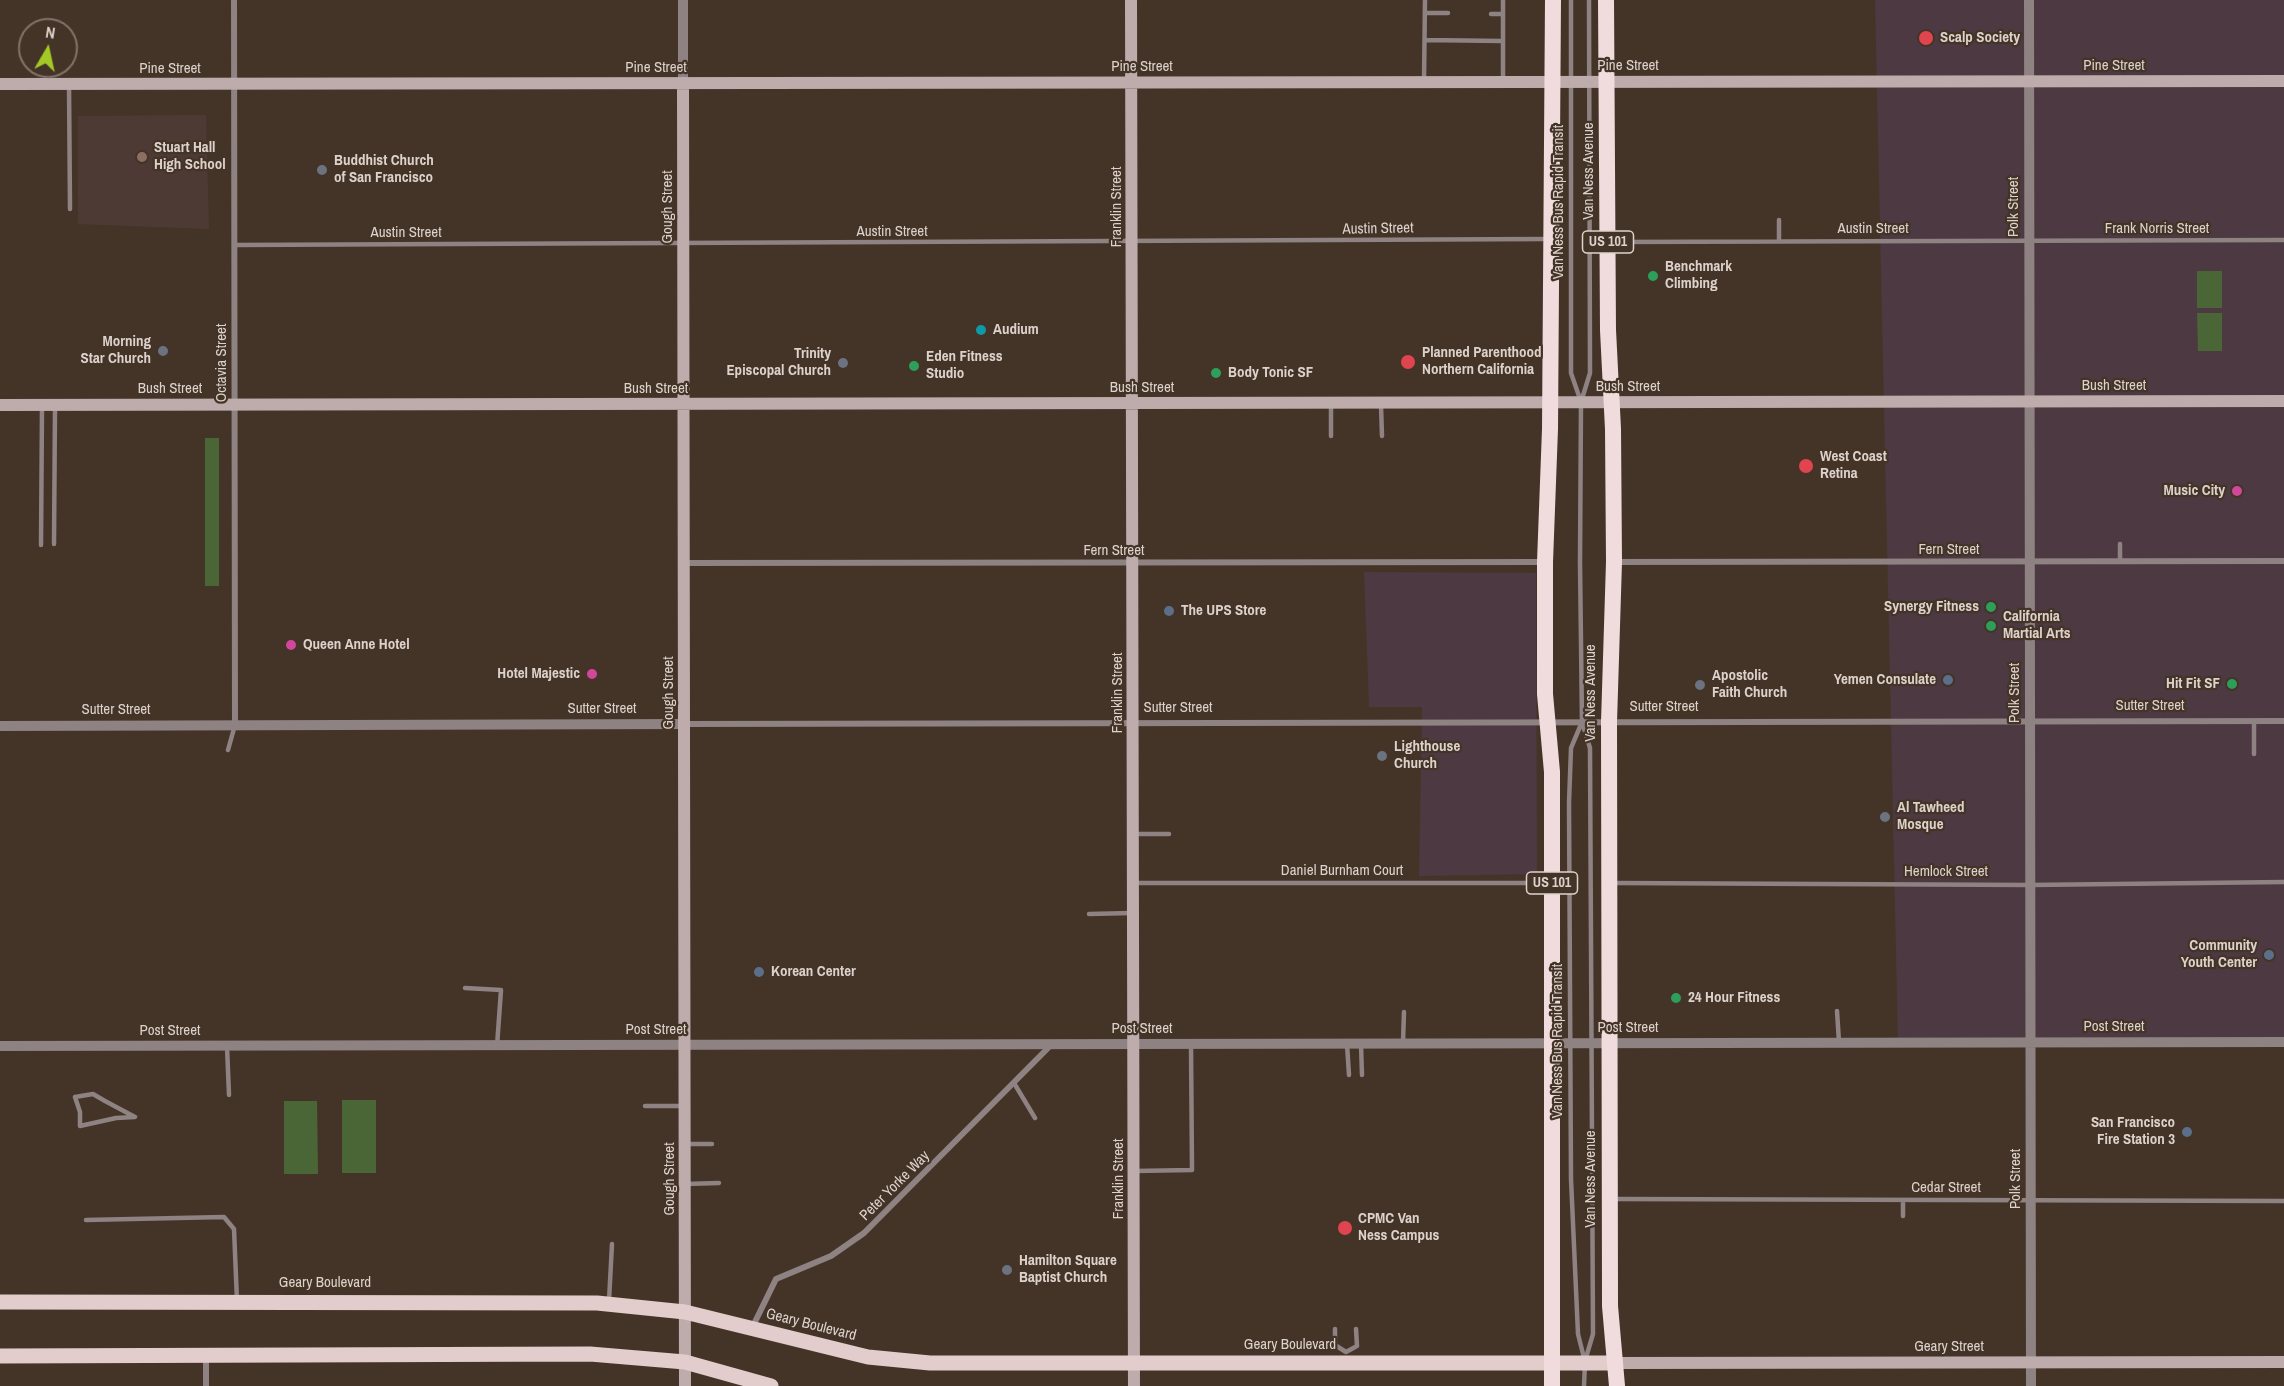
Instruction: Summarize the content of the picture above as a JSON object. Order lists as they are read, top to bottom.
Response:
{
  "streets": {
    "highway": ["Van Ness Avenue", "US 101"],
    "main road": [
      "Pine Street",
      "Gough Street",
      "Franklin Street",
      "Bush Street",
      "Geary Boulevard",
      "Geary Street"
    ],
    "street": [
      "Polk Street",
      "Octavia Street",
      "Fern Street",
      "Sutter Street",
      "Post Street",
      "Peter Yorke Way"
    ],
    "lane": [
      "Van Ness Bus Rapid Transit",
      "Austin Street",
      "Frank Norris Street",
      "Daniel Burnham Court",
      "Hemlock Street",
      "Cedar Street"
    ]
  },
  "crossings": [
    ["Pine Street", "Van Ness Avenue"],
    ["Pine Street", "Van Ness Bus Rapid Transit"],
    ["Pine Street", "Gough Street"],
    ["Pine Street", "Franklin Street"],
    ["Pine Street", "Polk Street"],
    ["Pine Street", "US 101"],
    ["Pine Street", "Octavia Street"],
    ["Van Ness Avenue", "Austin Street"],
    ["Van Ness Avenue", "Bush Street"],
    ["Van Ness Avenue", "Fern Street"],
    ["Van Ness Avenue", "Sutter Street"],
    ["Van Ness Avenue", "Hemlock Street"],
    ["Van Ness Avenue", "Post Street"],
    ["Van Ness Avenue", "Cedar Street"],
    ["Van Ness Avenue", "Geary Boulevard"],
    ["Van Ness Avenue", "Geary Street"],
    ["Van Ness Bus Rapid Transit", "Bush Street"],
    ["Van Ness Bus Rapid Transit", "Sutter Street"],
    ["Van Ness Bus Rapid Transit", "Post Street"],
    ["Van Ness Bus Rapid Transit", "Geary Boulevard"],
    ["Gough Street", "Austin Street"],
    ["Gough Street", "Bush Street"],
    ["Gough Street", "Fern Street"],
    ["Gough Street", "Sutter Street"],
    ["Gough Street", "Post Street"],
    ["Gough Street", "Geary Boulevard"],
    ["Franklin Street", "Austin Street"],
    ["Franklin Street", "Bush Street"],
    ["Franklin Street", "Fern Street"],
    ["Franklin Street", "Sutter Street"],
    ["Franklin Street", "Daniel Burnham Court"],
    ["Franklin Street", "Post Street"],
    ["Franklin Street", "Geary Boulevard"],
    ["Polk Street", "Austin Street"],
    ["Polk Street", "Frank Norris Street"],
    ["Polk Street", "Bush Street"],
    ["Polk Street", "Fern Street"],
    ["Polk Street", "Sutter Street"],
    ["Polk Street", "Hemlock Street"],
    ["Polk Street", "Post Street"],
    ["Polk Street", "Cedar Street"],
    ["Polk Street", "Geary Street"],
    ["Austin Street", "Frank Norris Street"],
    ["Austin Street", "US 101"],
    ["Austin Street", "Octavia Street"],
    ["US 101", "Bush Street"],
    ["US 101", "Fern Street"],
    ["US 101", "Sutter Street"],
    ["US 101", "Daniel Burnham Court"],
    ["US 101", "Post Street"],
    ["US 101", "Geary Boulevard"],
    ["Octavia Street", "Bush Street"],
    ["Octavia Street", "Sutter Street"],
    ["Post Street", "Peter Yorke Way"],
    ["Peter Yorke Way", "Geary Boulevard"],
    ["Geary Boulevard", "Geary Street"]
  ],
  "places": [
    "Scalp Society",
    "Stuart Hall High School",
    "Buddhist Church of San Francisco",
    "Benchmark Climbing",
    "Audium",
    "Morning Star Church",
    "Planned Parenthood Northern California",
    "Trinity Episcopal Church",
    "Eden Fitness Studio",
    "Body Tonic SF",
    "West Coast Retina",
    "Music City",
    "Synergy Fitness",
    "The UPS Store",
    "California Martial Arts",
    "Queen Anne Hotel",
    "Hotel Majestic",
    "Yemen Consulate",
    "Hit Fit SF",
    "Apostolic Faith Church",
    "Lighthouse Church",
    "Al Tawheed Mosque",
    "Community Youth Center",
    "Korean Center",
    "24 Hour Fitness",
    "San Francisco Fire Station 3",
    "CPMC Van Ness Campus",
    "Hamilton Square Baptist Church"
  ],
  "north": "top"
}
